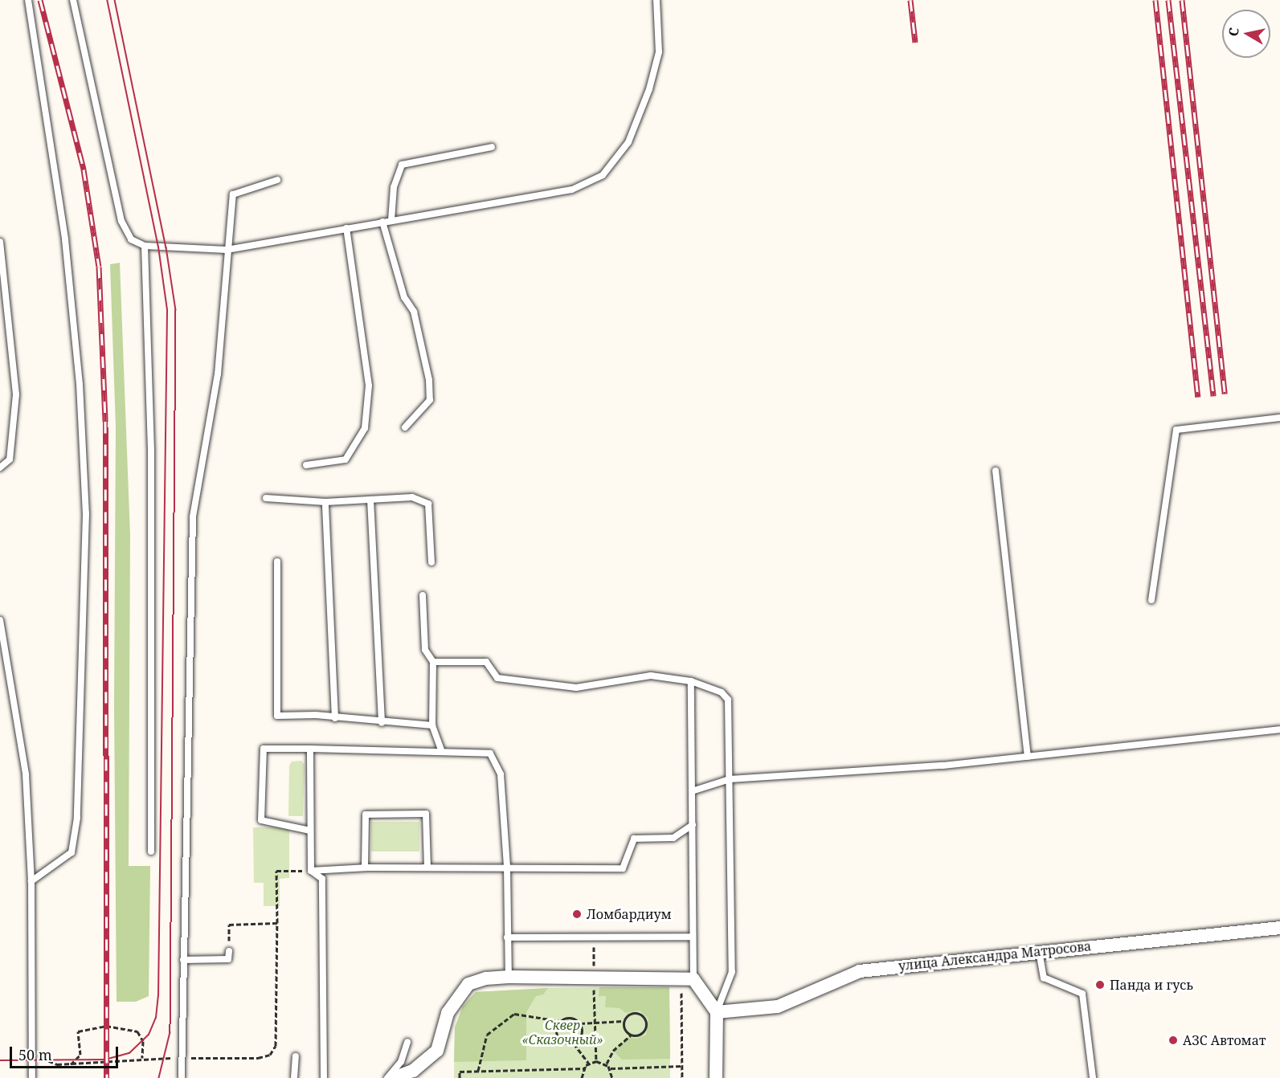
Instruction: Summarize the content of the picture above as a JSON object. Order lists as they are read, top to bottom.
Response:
{
  "streets": {
    "street": ["улица Александра Матросова"]
  },
  "parks": ["Сквер «Сказочный»"],
  "places": ["Ломбардиум", "Панда и гусь", "АЗС Автомат"],
  "scale_bar": "50 m",
  "north": "left"
}
